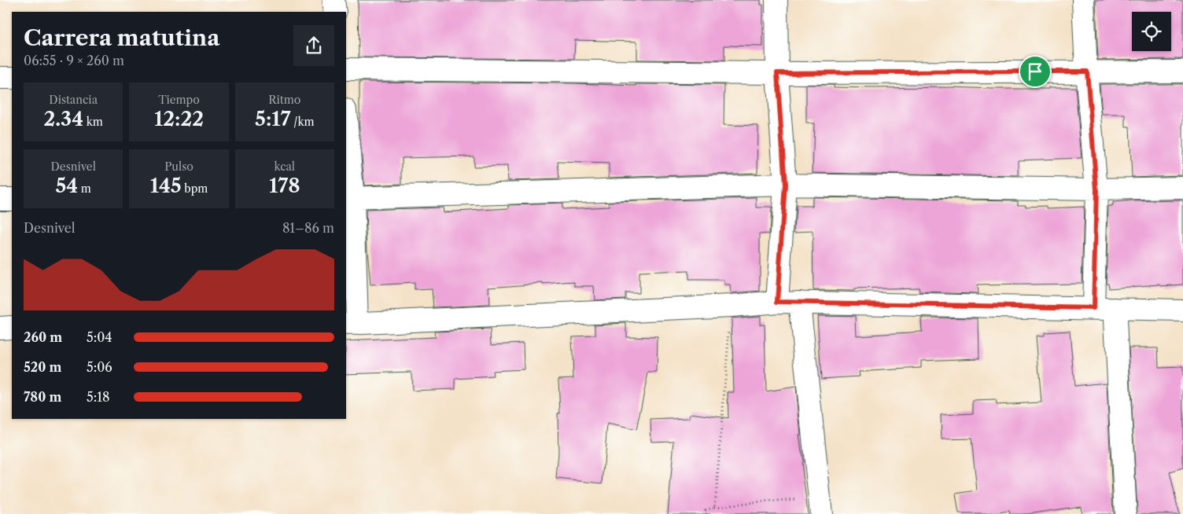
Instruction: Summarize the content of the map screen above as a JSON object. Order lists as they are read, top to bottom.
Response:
{
  "page": {
    "heading": ["Carrera matutina", "06:55 · 9 × 260 m"],
    "stats": [
      ["Distancia", "2.34 km"],
      ["Tiempo", "12:22"],
      ["Ritmo", "5:17 /km"],
      ["Desnivel", "54 m"],
      ["Pulso", "145 bpm"],
      ["kcal", "178"]
    ],
    "chart": ["Desnivel", "81–86 m"],
    "list": [
      {
        "name": "260 m",
        "note": "5:04"
      },
      {
        "name": "520 m",
        "note": "5:06"
      },
      {
        "name": "780 m",
        "note": "5:18"
      }
    ]
  }
}
